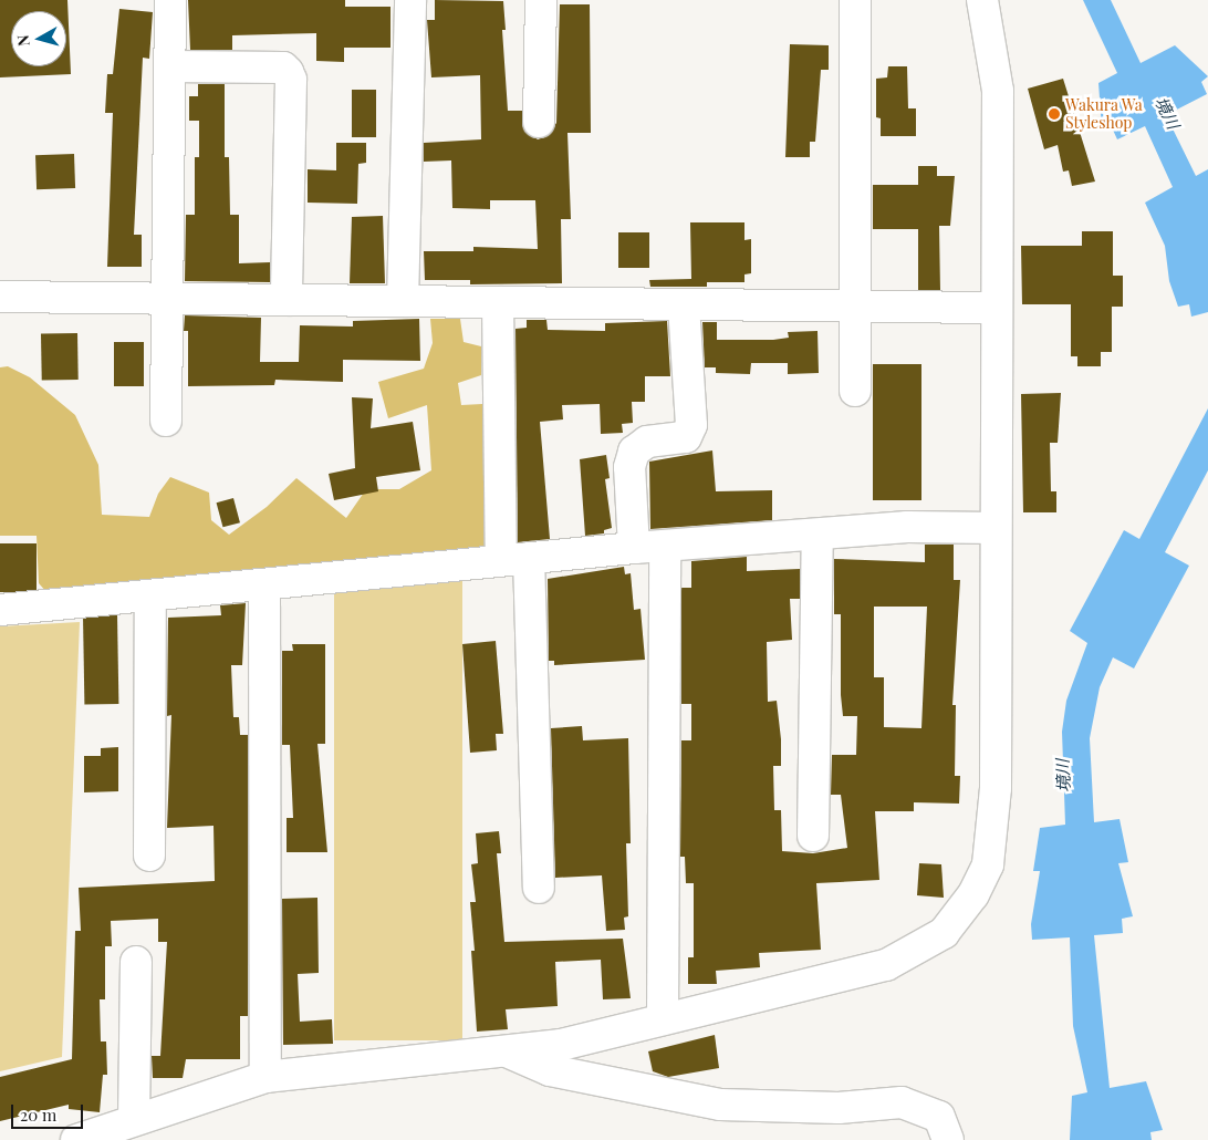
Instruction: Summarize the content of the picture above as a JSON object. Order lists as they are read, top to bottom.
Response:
{
  "water": ["境川"],
  "places": ["Wakura Wa Styleshop"],
  "scale_bar": "20 m",
  "north": "left"
}
